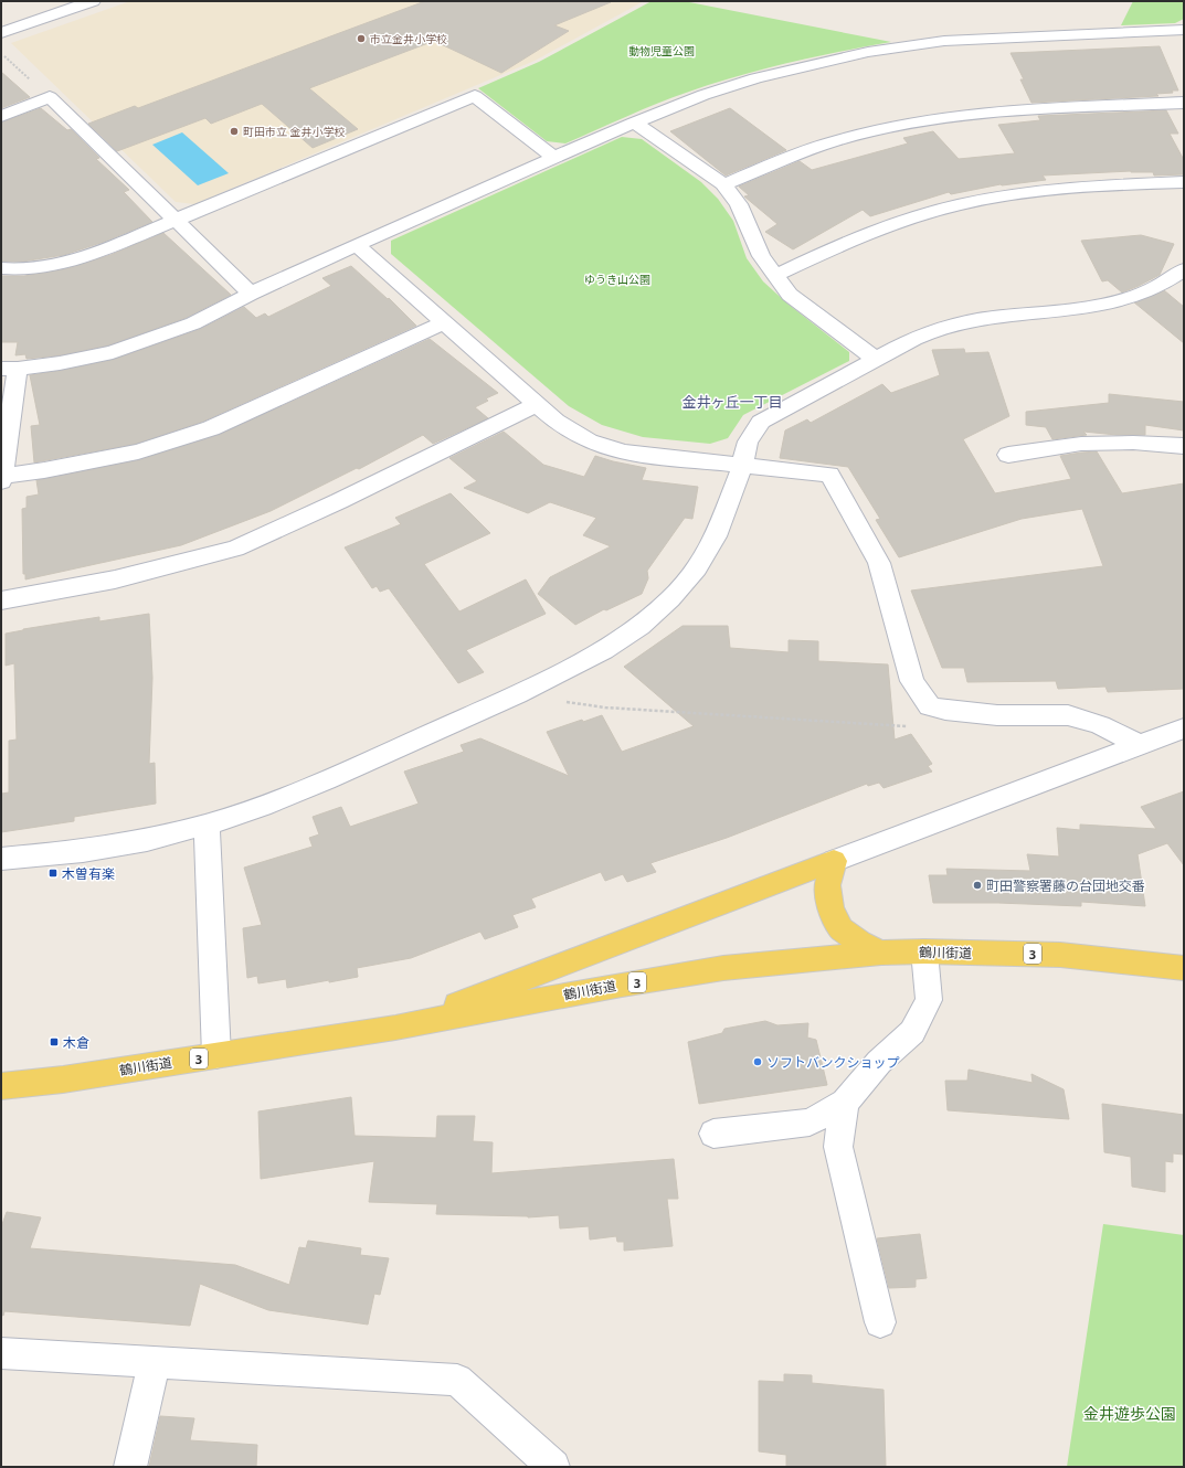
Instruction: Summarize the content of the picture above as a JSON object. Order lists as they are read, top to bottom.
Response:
{
  "streets": {
    "main road": ["鶴川街道", "3"]
  },
  "crossings": [
    ["鶴川街道", "3"]
  ],
  "districts": ["金井ヶ丘一丁目"],
  "parks": ["動物児童公園", "ゆうき山公園", "金井遊歩公園"],
  "places": {
    "other": [
      "市立金井小学校",
      "町田市立 金井小学校",
      "町田警察署藤の台団地交番",
      "ソフトバンクショップ"
    ],
    "transit": ["木曽有楽", "木倉"]
  }
}
